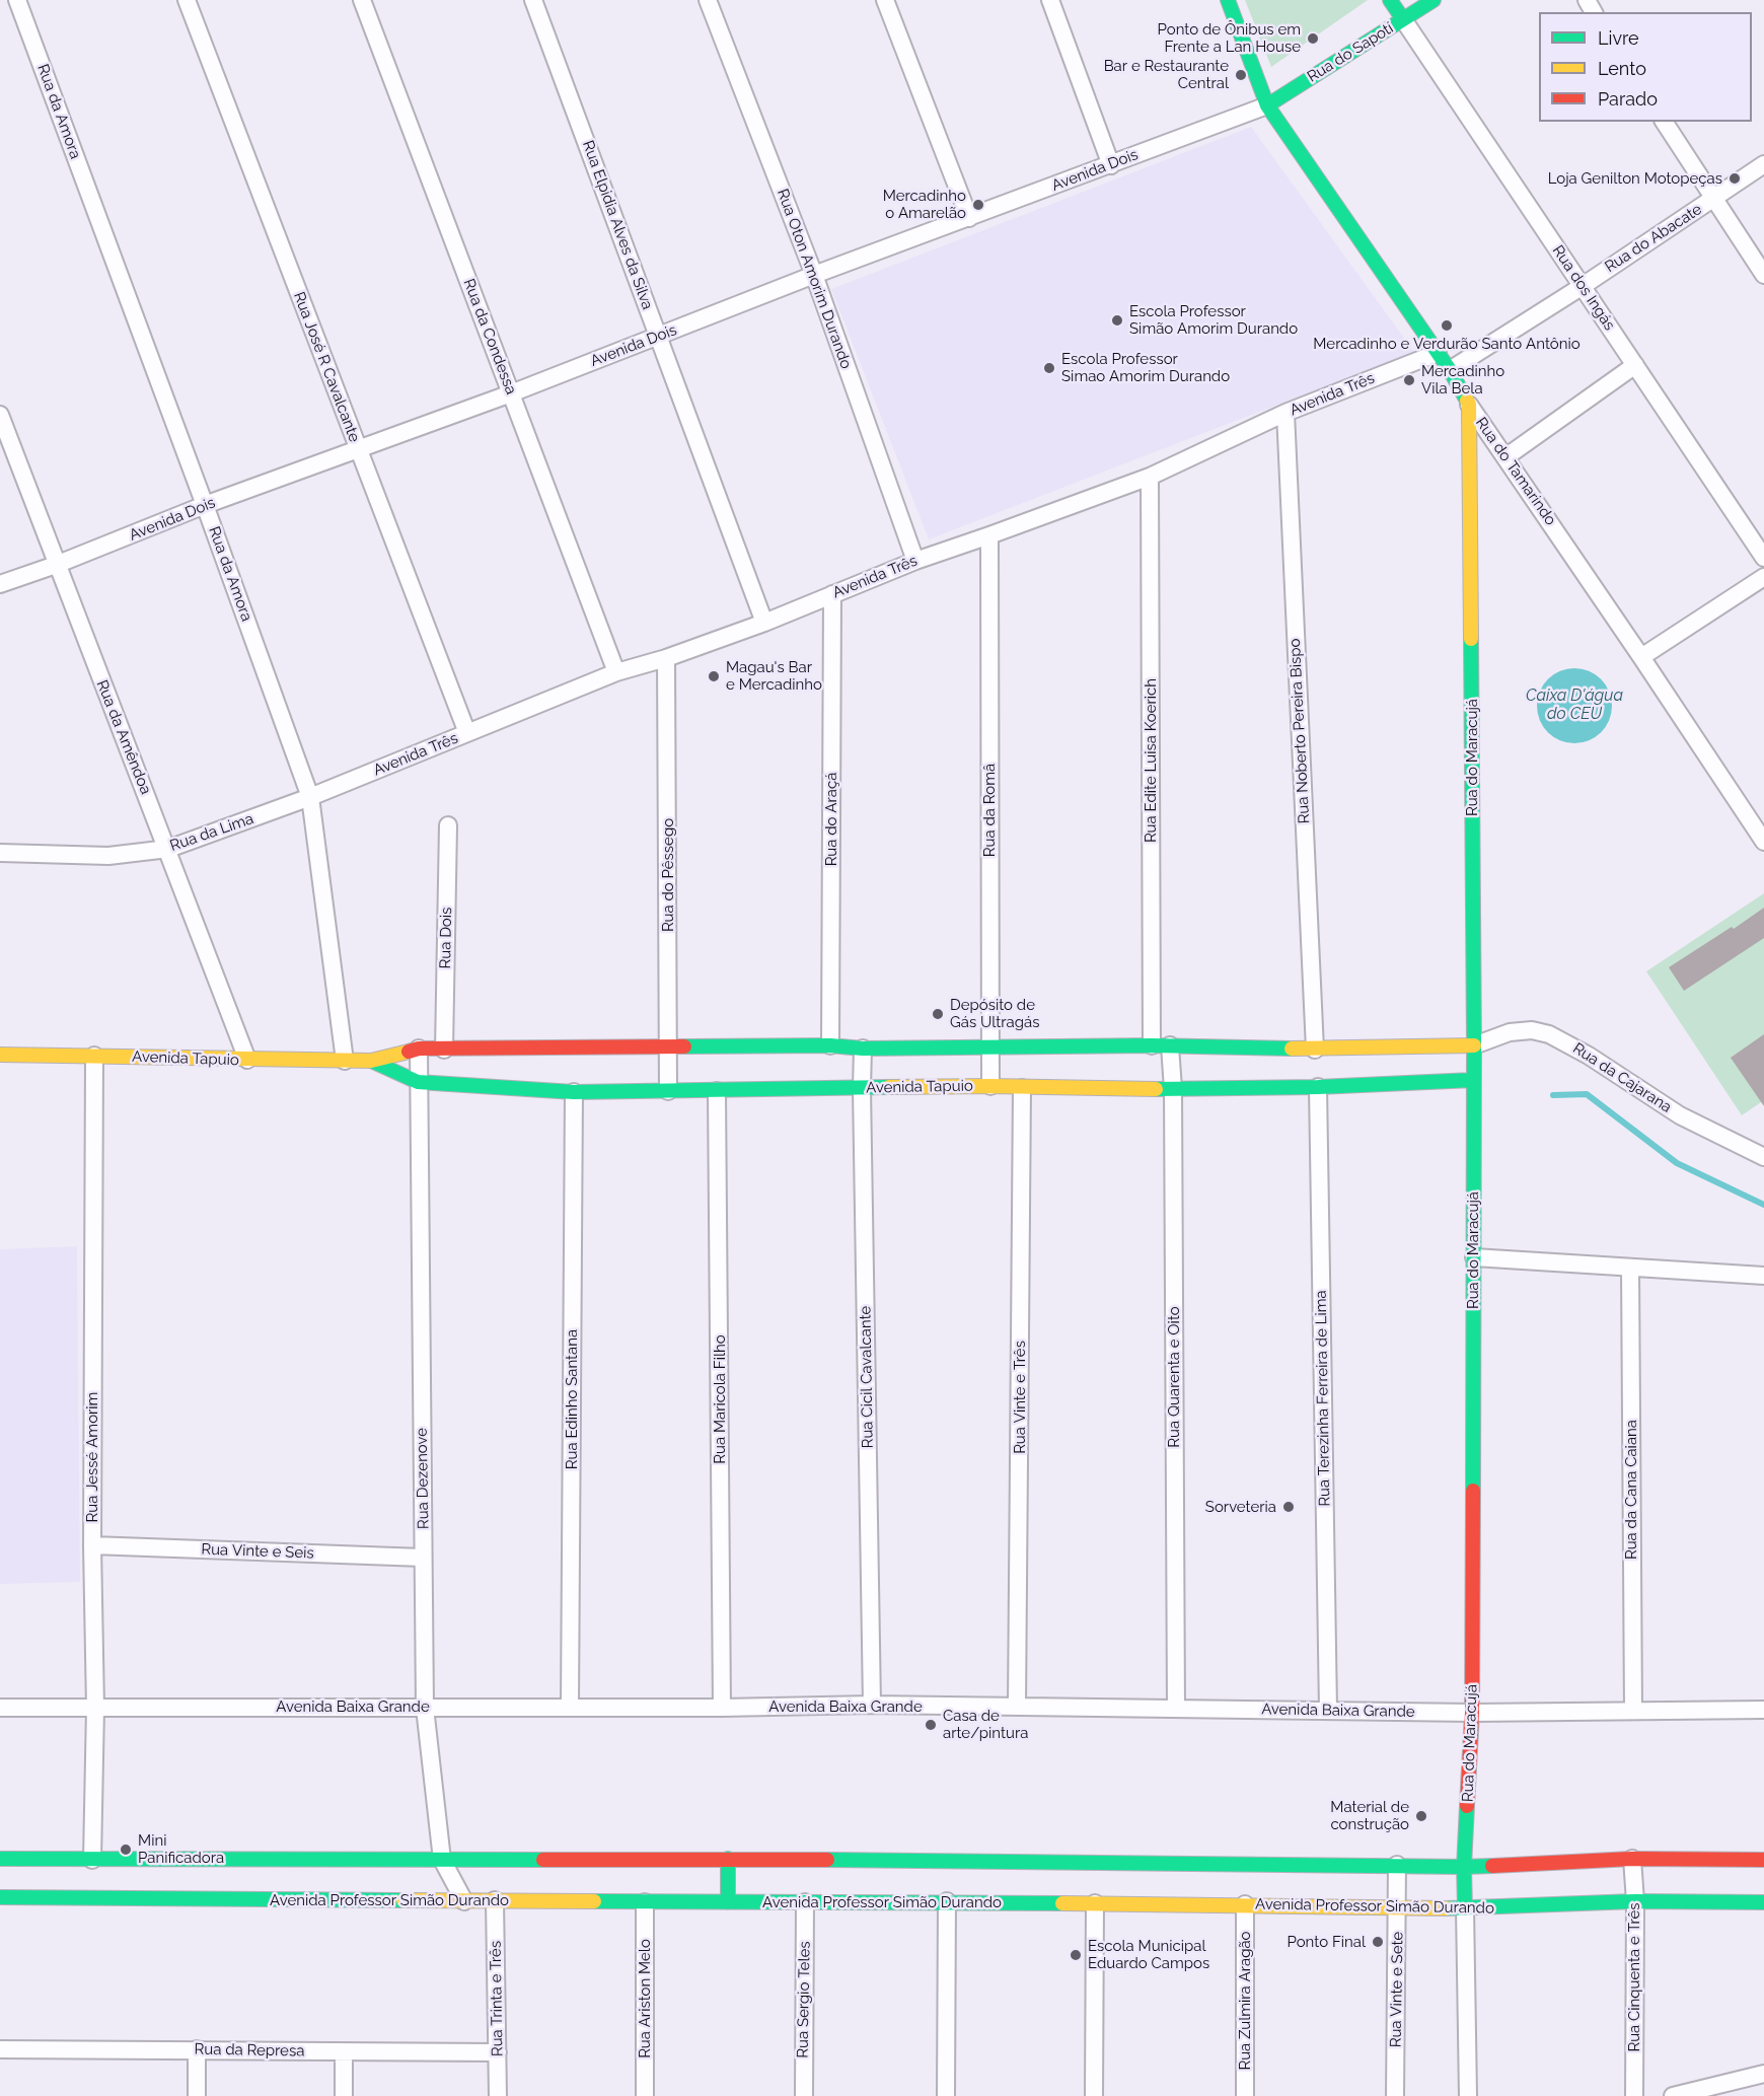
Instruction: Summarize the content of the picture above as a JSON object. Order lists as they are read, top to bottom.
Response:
{
  "streets": {
    "street": [
      "Rua do Sapotí",
      "Rua da Amora",
      "Avenida Dois",
      "Rua Elpidia Alves da Silva",
      "Rua do Abacate",
      "Rua Oton Amorim Durando",
      "Rua dos Ingás",
      "Rua da Condessa",
      "Rua José R Cavalcante",
      "Avenida Três",
      "Rua do Tamarindo",
      "Rua Noberto Pereira Bispo",
      "Rua da Amêndoa",
      "Rua do Maracujá",
      "Rua Edite Luisa Koerich",
      "Rua da Româ",
      "Rua do Araçá",
      "Rua da Lima",
      "Rua do Pêssego",
      "Rua Dois",
      "Avenida Tapuio",
      "Rua da Cajarana",
      "Rua Cicil Cavalcante",
      "Rua Quarenta e Oito",
      "Rua Vinte e Três",
      "Rua Terezinha Ferreira de Lima",
      "Rua Edinho Santana",
      "Rua Maricola Filho",
      "Rua Jessé Amorim",
      "Rua Dezenove",
      "Rua da Cana Caiana",
      "Rua Vinte e Seis",
      "Avenida Baixa Grande",
      "Avenida Professor Simão Durando",
      "Rua Cinquenta e Três",
      "Rua Vinte e Sete",
      "Rua Trinta e Três",
      "Rua Ariston Melo",
      "Rua Sergio Teles",
      "Rua Zulmira Aragão",
      "Rua da Represa"
    ]
  },
  "crossings": [
    ["Rua do Sapotí", "Avenida Dois"],
    ["Rua do Sapotí", "Rua dos Ingás"],
    ["Rua do Sapotí", "Rua do Tamarindo"],
    ["Rua da Amora", "Avenida Dois"],
    ["Rua da Amora", "Avenida Três"],
    ["Rua da Amora", "Rua da Lima"],
    ["Rua da Amora", "Avenida Tapuio"],
    ["Avenida Dois", "Rua Elpidia Alves da Silva"],
    ["Avenida Dois", "Rua Oton Amorim Durando"],
    ["Avenida Dois", "Rua da Condessa"],
    ["Avenida Dois", "Rua José R Cavalcante"],
    ["Avenida Dois", "Rua do Tamarindo"],
    ["Avenida Dois", "Rua da Amêndoa"],
    ["Rua Elpidia Alves da Silva", "Avenida Três"],
    ["Rua do Abacate", "Rua dos Ingás"],
    ["Rua do Abacate", "Rua do Tamarindo"],
    ["Rua Oton Amorim Durando", "Avenida Três"],
    ["Rua da Condessa", "Avenida Três"],
    ["Rua José R Cavalcante", "Avenida Três"],
    ["Avenida Três", "Rua do Tamarindo"],
    ["Avenida Três", "Rua Noberto Pereira Bispo"],
    ["Avenida Três", "Rua Edite Luisa Koerich"],
    ["Avenida Três", "Rua da Româ"],
    ["Avenida Três", "Rua do Araçá"],
    ["Avenida Três", "Rua da Lima"],
    ["Avenida Três", "Rua do Pêssego"],
    ["Rua do Tamarindo", "Rua do Maracujá"],
    ["Rua Noberto Pereira Bispo", "Avenida Tapuio"],
    ["Rua da Amêndoa", "Rua da Lima"],
    ["Rua da Amêndoa", "Avenida Tapuio"],
    ["Rua do Maracujá", "Avenida Tapuio"],
    ["Rua do Maracujá", "Rua da Cajarana"],
    ["Rua do Maracujá", "Avenida Baixa Grande"],
    ["Rua do Maracujá", "Avenida Professor Simão Durando"],
    ["Rua Edite Luisa Koerich", "Avenida Tapuio"],
    ["Rua da Româ", "Avenida Tapuio"],
    ["Rua do Araçá", "Avenida Tapuio"],
    ["Rua do Pêssego", "Avenida Tapuio"],
    ["Rua Dois", "Avenida Tapuio"],
    ["Avenida Tapuio", "Rua da Cajarana"],
    ["Avenida Tapuio", "Rua Cicil Cavalcante"],
    ["Avenida Tapuio", "Rua Quarenta e Oito"],
    ["Avenida Tapuio", "Rua Vinte e Três"],
    ["Avenida Tapuio", "Rua Terezinha Ferreira de Lima"],
    ["Avenida Tapuio", "Rua Edinho Santana"],
    ["Avenida Tapuio", "Rua Maricola Filho"],
    ["Avenida Tapuio", "Rua Jessé Amorim"],
    ["Avenida Tapuio", "Rua Dezenove"],
    ["Rua Cicil Cavalcante", "Avenida Baixa Grande"],
    ["Rua Quarenta e Oito", "Avenida Baixa Grande"],
    ["Rua Vinte e Três", "Avenida Baixa Grande"],
    ["Rua Terezinha Ferreira de Lima", "Avenida Baixa Grande"],
    ["Rua Edinho Santana", "Avenida Baixa Grande"],
    ["Rua Maricola Filho", "Avenida Baixa Grande"],
    ["Rua Jessé Amorim", "Rua Vinte e Seis"],
    ["Rua Jessé Amorim", "Avenida Baixa Grande"],
    ["Rua Dezenove", "Rua Vinte e Seis"],
    ["Rua Dezenove", "Avenida Baixa Grande"],
    ["Rua Dezenove", "Avenida Professor Simão Durando"],
    ["Rua da Cana Caiana", "Avenida Baixa Grande"],
    ["Avenida Professor Simão Durando", "Rua Cinquenta e Três"],
    ["Avenida Professor Simão Durando", "Rua Vinte e Sete"],
    ["Avenida Professor Simão Durando", "Rua Trinta e Três"],
    ["Avenida Professor Simão Durando", "Rua Ariston Melo"],
    ["Avenida Professor Simão Durando", "Rua Sergio Teles"],
    ["Avenida Professor Simão Durando", "Rua Zulmira Aragão"],
    ["Rua Trinta e Três", "Rua da Represa"]
  ],
  "water": ["Caixa D'água do CEU"],
  "places": [
    "Ponto de Ônibus em Frente a Lan House",
    "Bar e Restaurante Central",
    "Loja Genilton Motopeças",
    "Mercadinho o Amarelão",
    "Escola Professor Simão Amorim Durando",
    "Mercadinho e Verdurão Santo Antônio",
    "Escola Professor Simao Amorim Durando",
    "Mercadinho Vila Bela",
    "Magau's Bar e Mercadinho",
    "Depósito de Gás Ultragás",
    "Sorveteria",
    "Casa de arte/pintura",
    "Material de construção",
    "Mini Panificadora",
    "Ponto Final",
    "Escola Municipal Eduardo Campos"
  ],
  "legend": ["Livre", "Lento", "Parado"]
}
